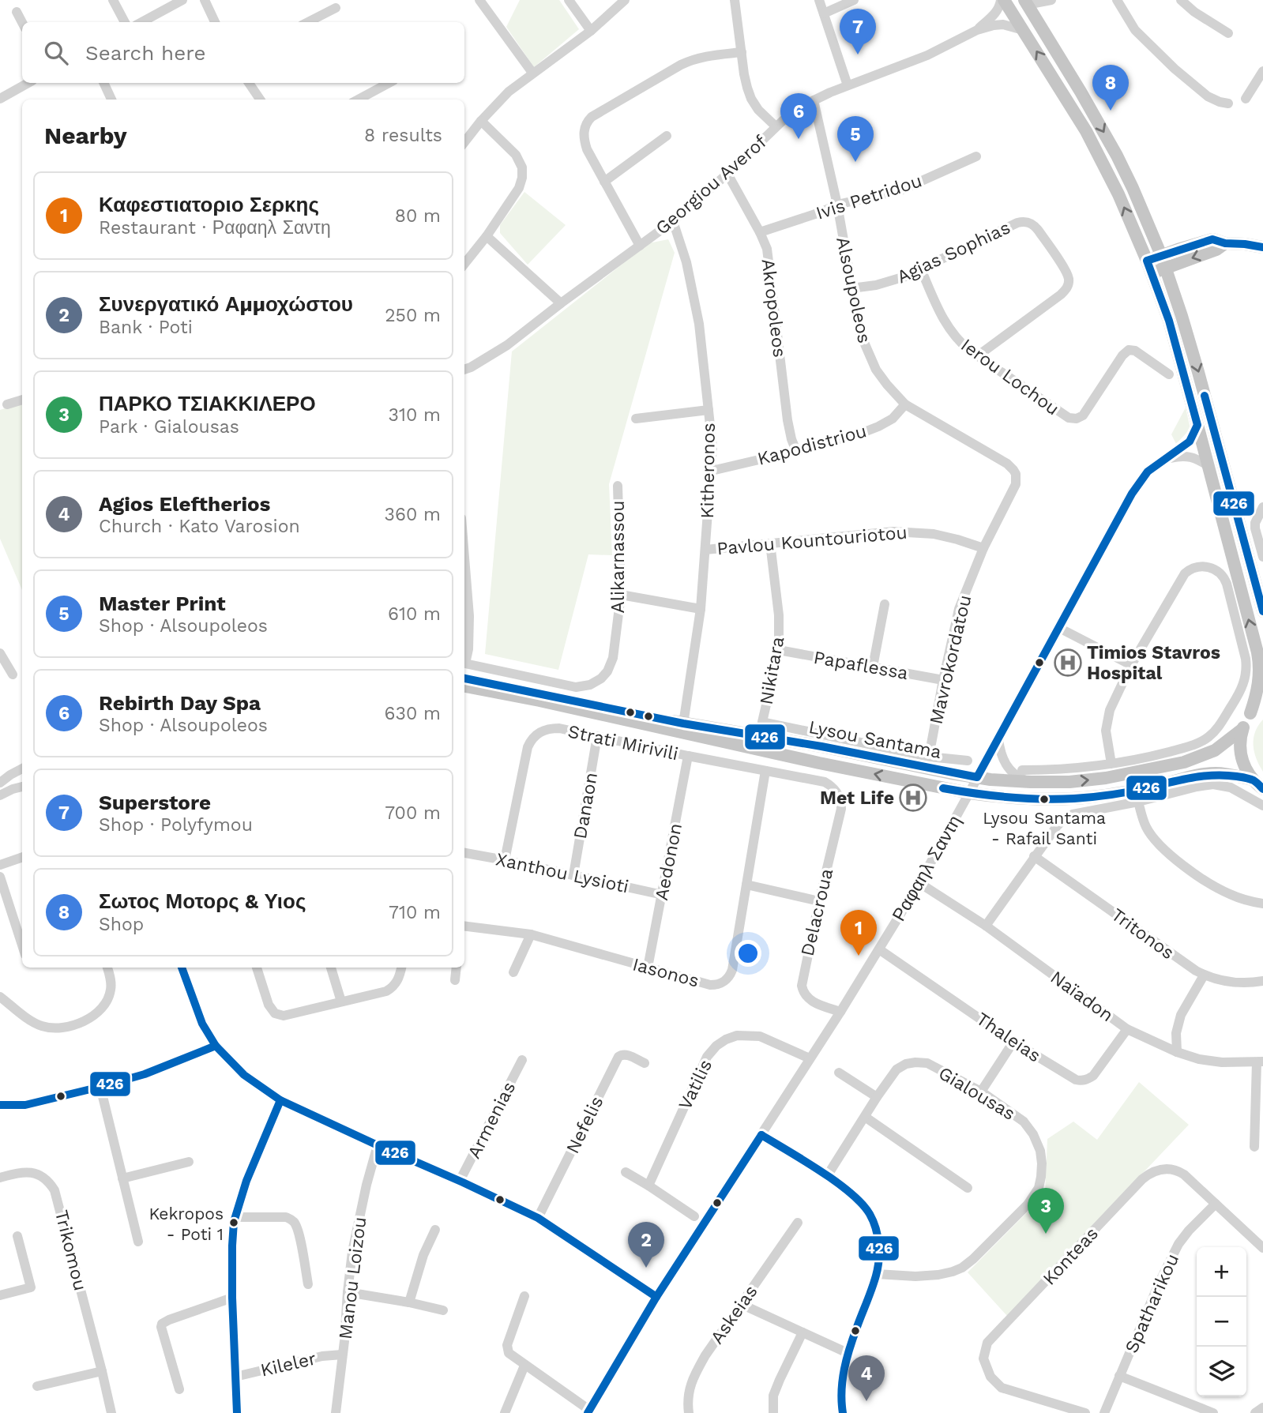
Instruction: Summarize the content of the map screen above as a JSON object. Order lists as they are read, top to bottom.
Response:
{
  "streets": {
    "main road": ["Lysou Santama"],
    "street": [
      "Georgiou Averof",
      "Ivis Petridou",
      "Agias Sophias",
      "Alsoupoleos",
      "Akropoleos",
      "Ierou Lochou",
      "Kapodistriou",
      "Kitheronos",
      "Pavlou Kountouriotou",
      "Alikarnassou",
      "Mavrokordatou",
      "Papaflessa",
      "Nikitara",
      "Strati Mirivili",
      "Danaon",
      "Aedonon",
      "Ραφαηλ Σαντη",
      "Xanthou Lysioti",
      "Delacroua",
      "Tritonos",
      "Iasonos",
      "Naïadon",
      "Thaleias",
      "Vatilis",
      "Gialousas",
      "Armenias",
      "Nefelis",
      "Trikomou",
      "Konteas",
      "Manou Loizou",
      "Spatharikou",
      "Askeias",
      "Kileler"
    ]
  },
  "crossings": [
    ["Georgiou Averof", "Alsoupoleos"],
    ["Georgiou Averof", "Akropoleos"],
    ["Georgiou Averof", "Kitheronos"],
    ["Ivis Petridou", "Alsoupoleos"],
    ["Ivis Petridou", "Akropoleos"],
    ["Agias Sophias", "Alsoupoleos"],
    ["Agias Sophias", "Ierou Lochou"],
    ["Alsoupoleos", "Kapodistriou"],
    ["Alsoupoleos", "Mavrokordatou"],
    ["Akropoleos", "Kapodistriou"],
    ["Kapodistriou", "Kitheronos"],
    ["Kitheronos", "Pavlou Kountouriotou"],
    ["Kitheronos", "Lysou Santama"],
    ["Pavlou Kountouriotou", "Mavrokordatou"],
    ["Pavlou Kountouriotou", "Nikitara"],
    ["Mavrokordatou", "Papaflessa"],
    ["Mavrokordatou", "Nikitara"],
    ["Papaflessa", "Nikitara"],
    ["Lysou Santama", "Ραφαηλ Σαντη"],
    ["Strati Mirivili", "Danaon"],
    ["Strati Mirivili", "Aedonon"],
    ["Strati Mirivili", "Xanthou Lysioti"],
    ["Strati Mirivili", "Delacroua"],
    ["Strati Mirivili", "Iasonos"],
    ["Danaon", "Xanthou Lysioti"],
    ["Aedonon", "Xanthou Lysioti"],
    ["Aedonon", "Iasonos"],
    ["Ραφαηλ Σαντη", "Delacroua"],
    ["Ραφαηλ Σαντη", "Naïadon"],
    ["Ραφαηλ Σαντη", "Thaleias"],
    ["Ραφαηλ Σαντη", "Vatilis"],
    ["Naïadon", "Thaleias"],
    ["Konteas", "Spatharikou"],
    ["Manou Loizou", "Kileler"]
  ],
  "places": {
    "hospital": ["Timios Stavros Hospital", "Met Life"],
    "other": ["Lysou Santama - Rafail Santi", "Kekropos - Poti 1"]
  },
  "lines": ["transit line 426"],
  "page": {
    "pins": [
      "7",
      "8",
      "6",
      "5",
      "1",
      "3",
      "2",
      "4"
    ],
    "search": "Search here",
    "heading": ["Nearby", "8 results"],
    "list": [
      {
        "mark": "1",
        "name": "Καφεστιατοριο Σερκης",
        "note": "Restaurant · Ραφαηλ Σαντη",
        "value": "80 m"
      },
      {
        "mark": "2",
        "name": "Συνεργατικό Αμμοχώστου",
        "note": "Bank · Poti",
        "value": "250 m"
      },
      {
        "mark": "3",
        "name": "ΠΑΡΚΟ ΤΣΙΑΚΚΙΛΕΡΟ",
        "note": "Park · Gialousas",
        "value": "310 m"
      },
      {
        "mark": "4",
        "name": "Agios Eleftherios",
        "note": "Church · Kato Varosion",
        "value": "360 m"
      },
      {
        "mark": "5",
        "name": "Master Print",
        "note": "Shop · Alsoupoleos",
        "value": "610 m"
      },
      {
        "mark": "6",
        "name": "Rebirth Day Spa",
        "note": "Shop · Alsoupoleos",
        "value": "630 m"
      },
      {
        "mark": "7",
        "name": "Superstore",
        "note": "Shop · Polyfymou",
        "value": "700 m"
      },
      {
        "mark": "8",
        "name": "Σωτος Μοτορς & Υιος",
        "note": "Shop",
        "value": "710 m"
      }
    ],
    "map_buttons": ["+", "−"]
  }
}
